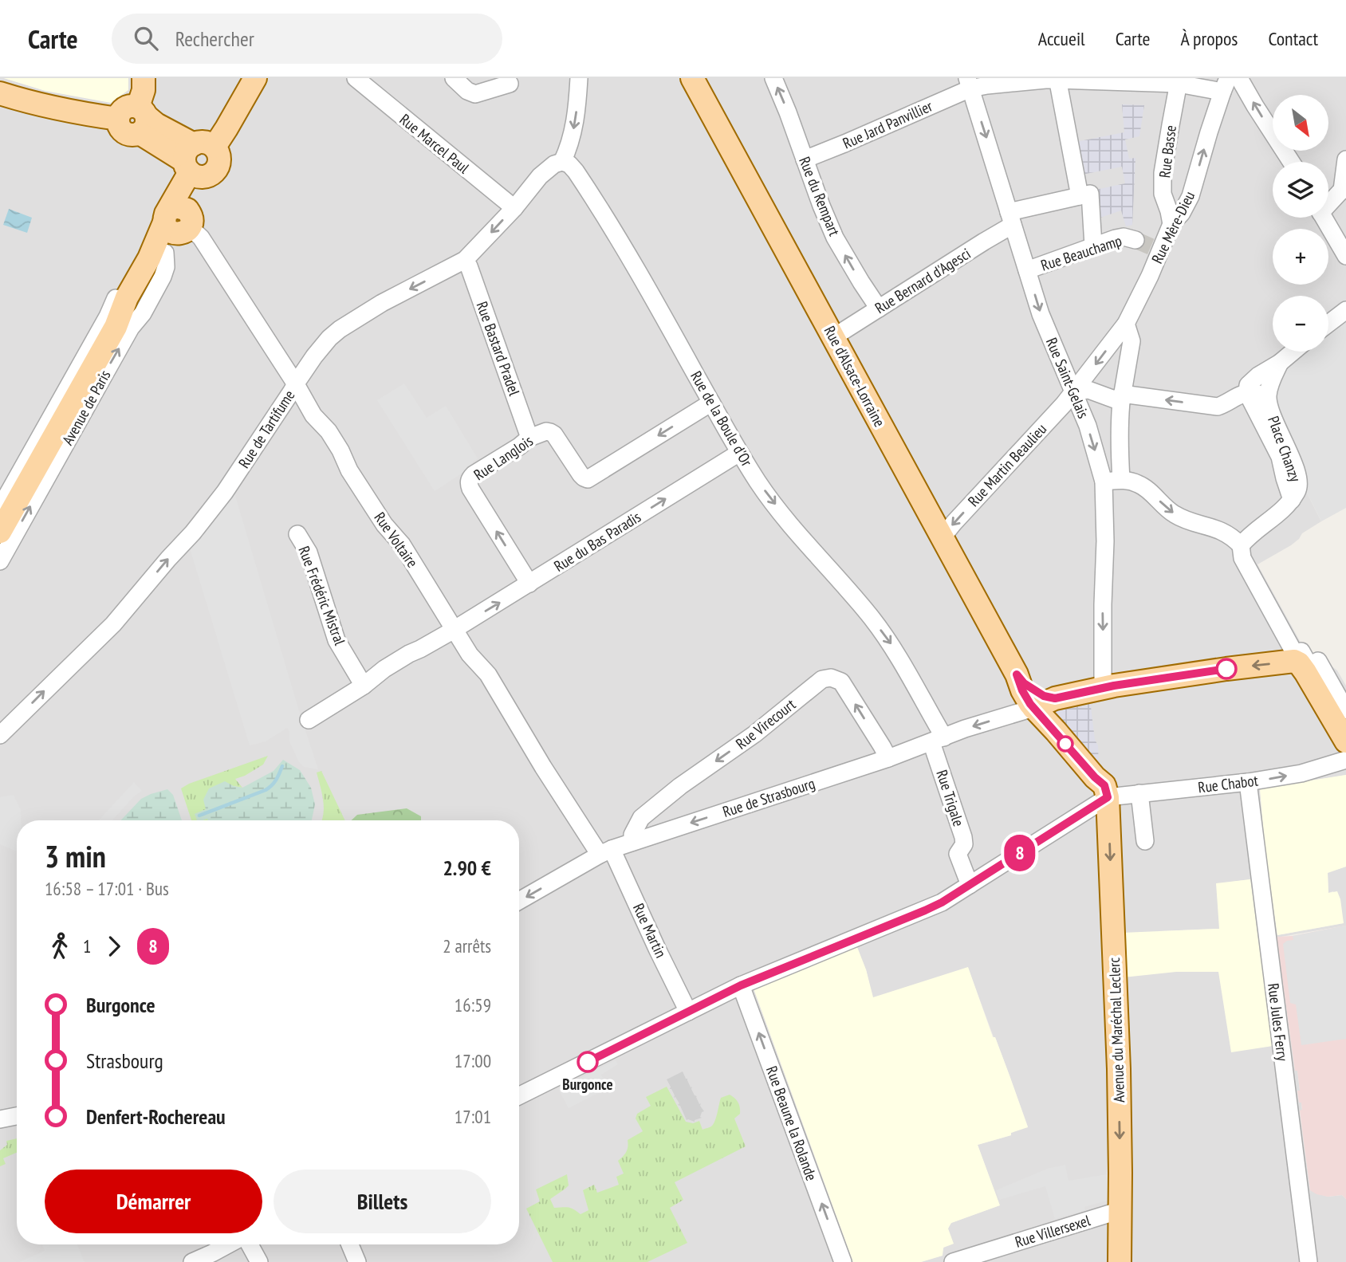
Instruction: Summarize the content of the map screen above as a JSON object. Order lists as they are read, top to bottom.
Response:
{
  "streets": {
    "main road": ["Rue d'Alsace-Lorraine", "Avenue de Paris", "Avenue du Maréchal Leclerc"],
    "street": [
      "Rue Jard Panvillier",
      "Rue Marcel Paul",
      "Rue Basse",
      "Rue du Rempart",
      "Rue Mère-Dieu",
      "Rue Beauchamp",
      "Rue Bernard d'Agesci",
      "Rue Bastard Pradel",
      "Rue Saint-Gelais",
      "Rue de la Boule d'Or",
      "Rue de Tartifume",
      "Place Chanzy",
      "Rue Langlois",
      "Rue Martin Beaulieu",
      "Rue Voltaire",
      "Rue du Bas Paradis",
      "Rue Frédéric Mistral",
      "Rue Virecourt",
      "Rue Chabot",
      "Rue de Strasbourg",
      "Rue Trigale",
      "Rue Martin",
      "Rue Jules Ferry",
      "Rue Beaune la Rolande",
      "Rue Villersexel"
    ]
  },
  "crossings": [
    ["Rue Jard Panvillier", "Rue Basse"],
    ["Rue Jard Panvillier", "Rue du Rempart"],
    ["Rue Jard Panvillier", "Rue Mère-Dieu"],
    ["Rue Jard Panvillier", "Rue Saint-Gelais"],
    ["Rue Marcel Paul", "Rue de Tartifume"],
    ["Rue Basse", "Rue Mère-Dieu"],
    ["Rue du Rempart", "Rue Bernard d'Agesci"],
    ["Rue Mère-Dieu", "Rue Saint-Gelais"],
    ["Rue Mère-Dieu", "Rue Martin Beaulieu"],
    ["Rue Beauchamp", "Rue Saint-Gelais"],
    ["Rue Bernard d'Agesci", "Rue d'Alsace-Lorraine"],
    ["Rue Bernard d'Agesci", "Rue Saint-Gelais"],
    ["Rue Bastard Pradel", "Rue de Tartifume"],
    ["Rue Bastard Pradel", "Rue Langlois"],
    ["Rue d'Alsace-Lorraine", "Rue Martin Beaulieu"],
    ["Rue d'Alsace-Lorraine", "Rue Chabot"],
    ["Rue d'Alsace-Lorraine", "Rue de Strasbourg"],
    ["Rue d'Alsace-Lorraine", "Avenue du Maréchal Leclerc"],
    ["Rue Saint-Gelais", "Rue Martin Beaulieu"],
    ["Avenue de Paris", "Rue Voltaire"],
    ["Rue de la Boule d'Or", "Rue de Tartifume"],
    ["Rue de la Boule d'Or", "Rue Langlois"],
    ["Rue de la Boule d'Or", "Rue du Bas Paradis"],
    ["Rue de la Boule d'Or", "Rue de Strasbourg"],
    ["Rue de la Boule d'Or", "Rue Trigale"],
    ["Rue de Tartifume", "Rue Voltaire"],
    ["Rue Langlois", "Rue du Bas Paradis"],
    ["Rue Voltaire", "Rue du Bas Paradis"],
    ["Rue Voltaire", "Rue de Strasbourg"],
    ["Rue Voltaire", "Rue Martin"],
    ["Rue du Bas Paradis", "Rue Frédéric Mistral"],
    ["Rue Virecourt", "Rue de Strasbourg"],
    ["Rue Chabot", "Rue Jules Ferry"],
    ["Rue Chabot", "Avenue du Maréchal Leclerc"],
    ["Rue de Strasbourg", "Rue Trigale"],
    ["Rue de Strasbourg", "Rue Martin"],
    ["Avenue du Maréchal Leclerc", "Rue Villersexel"]
  ],
  "one_way": [
    "Rue du Rempart",
    "Rue de la Boule d'Or",
    "Rue Martin Beaulieu",
    "Rue du Bas Paradis",
    "Rue Chabot",
    "Rue de Strasbourg",
    "Avenue du Maréchal Leclerc",
    "Rue Beaune la Rolande"
  ],
  "places": ["Burgonce"],
  "lines": ["bus line 8"],
  "north": "bottom right",
  "page": {
    "header": "Carte",
    "search": "Rechercher",
    "nav": [
      "Accueil",
      "Carte",
      "À propos",
      "Contact"
    ],
    "on_map": "8",
    "map_buttons": ["+", "−"],
    "heading": ["3 min", "16:58 – 17:01 · Bus", "2.90 €"],
    "legs": ["1", "8", "2 arrêts"],
    "list": [
      {
        "name": "Burgonce",
        "value": "16:59"
      },
      {
        "name": "Strasbourg",
        "value": "17:00"
      },
      {
        "name": "Denfert-Rochereau",
        "value": "17:01"
      }
    ],
    "buttons": ["Démarrer", "Billets"]
  }
}
